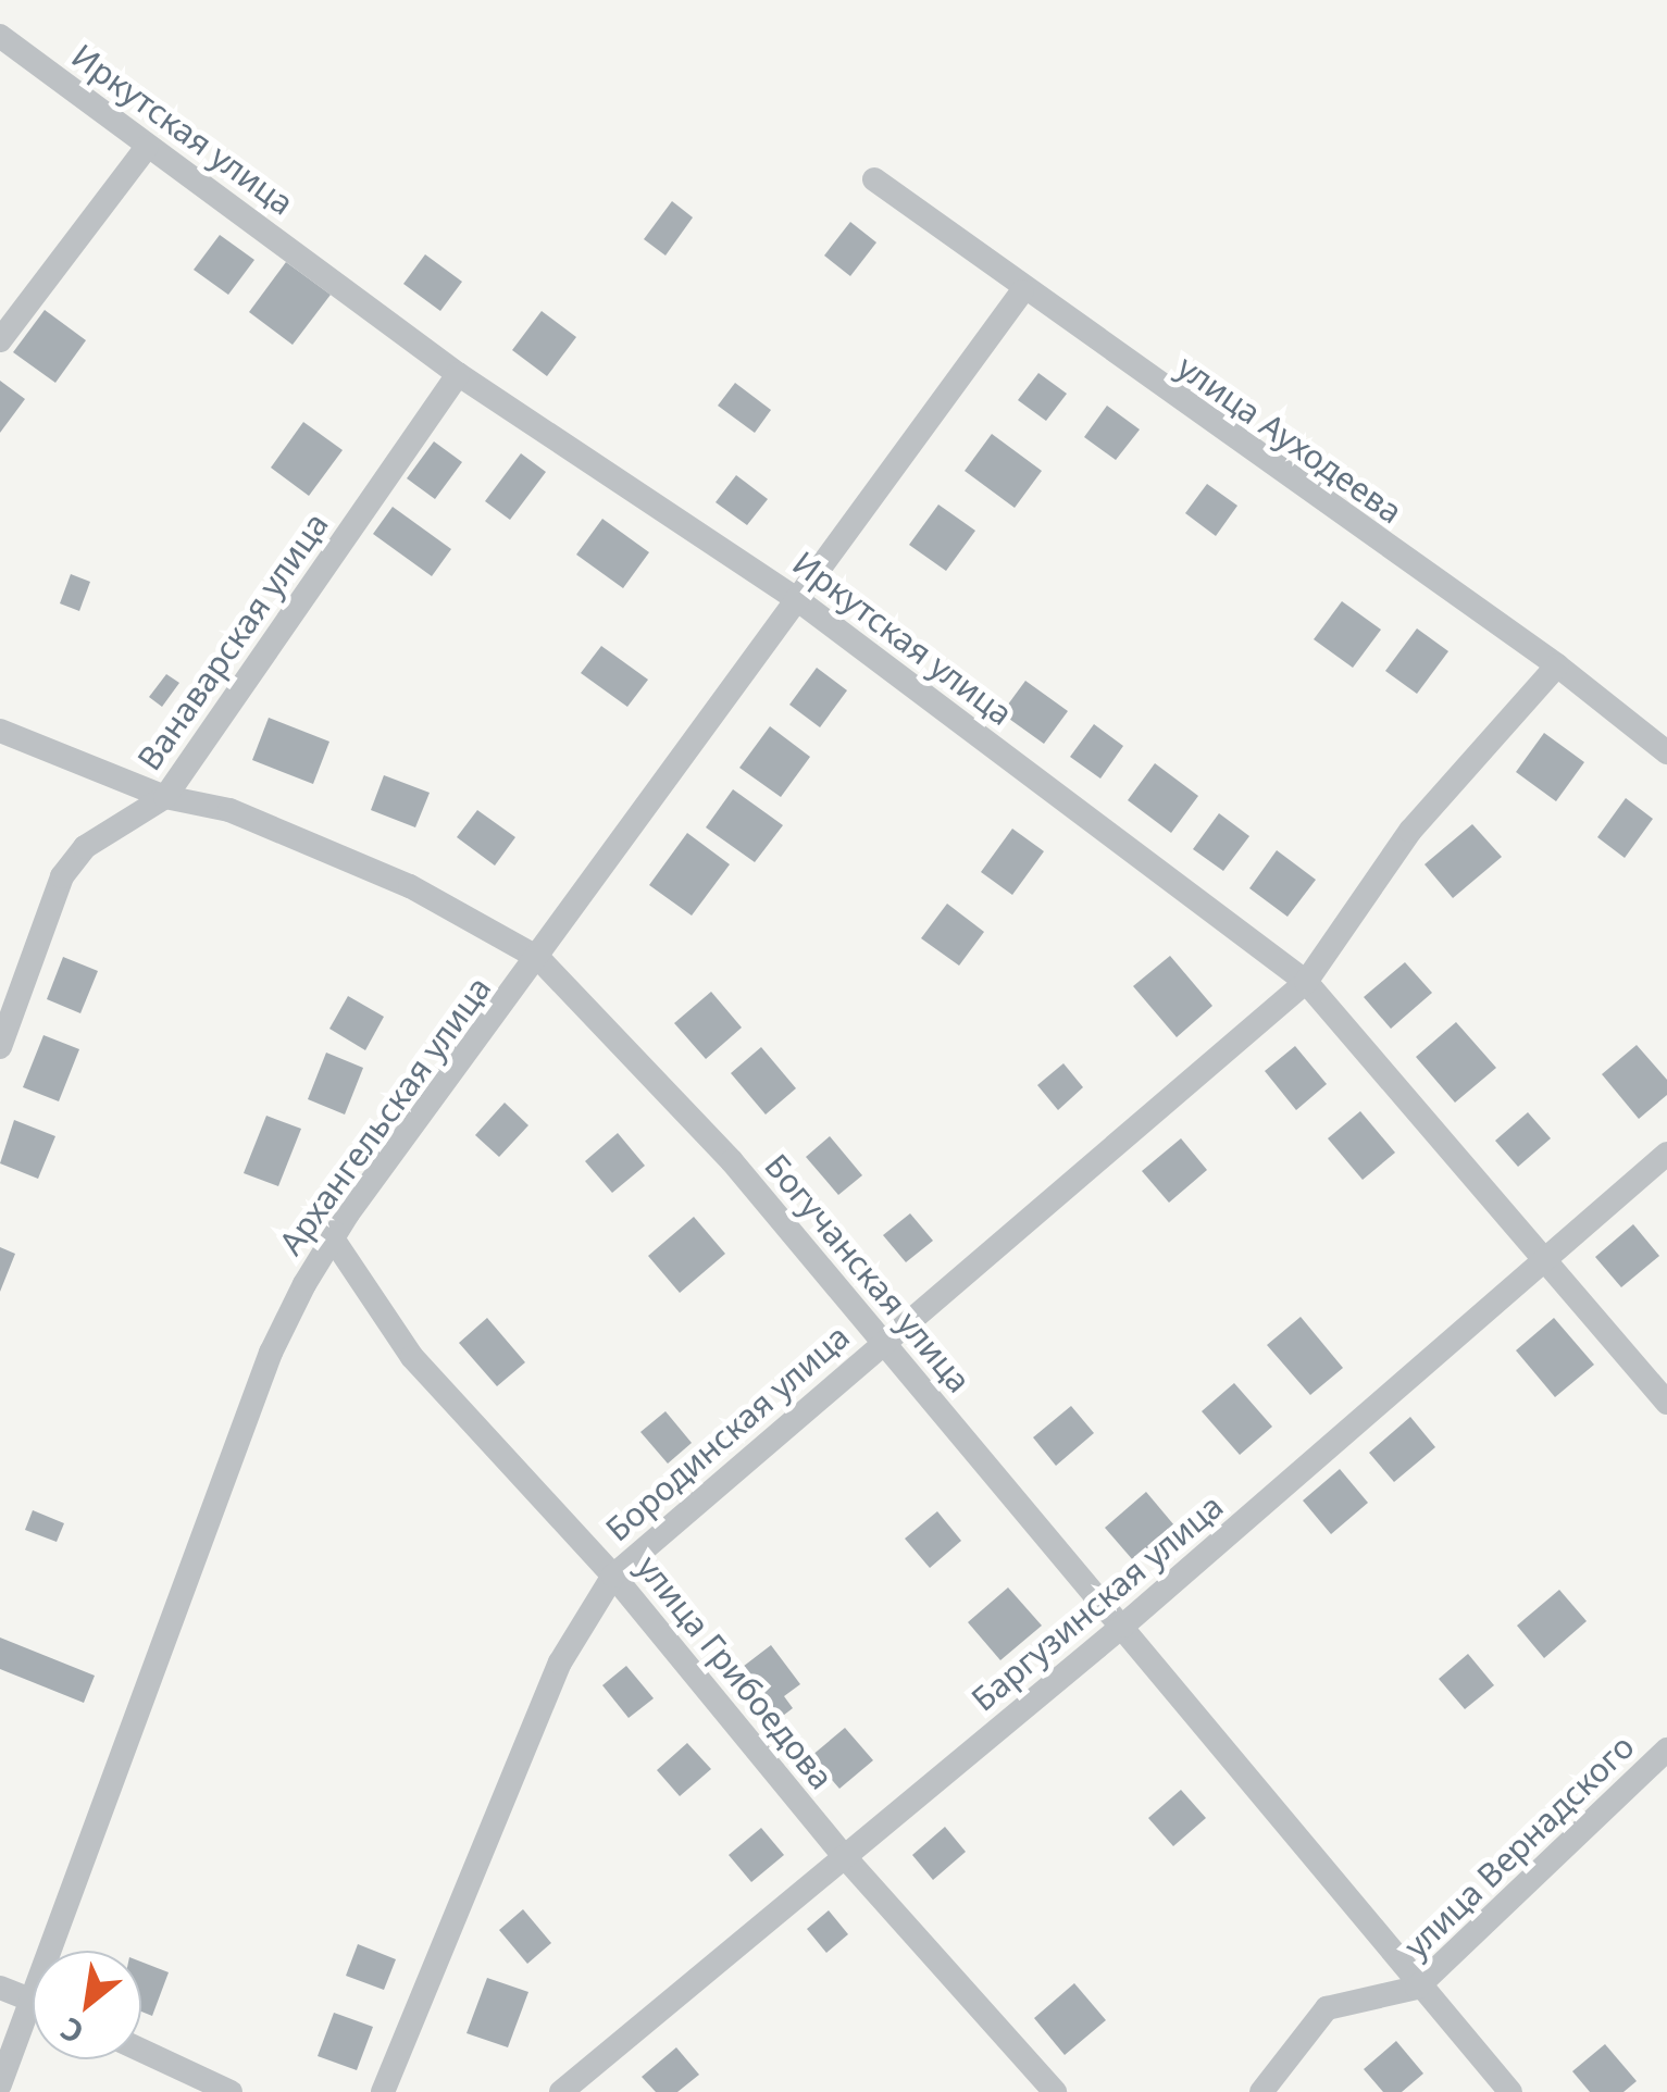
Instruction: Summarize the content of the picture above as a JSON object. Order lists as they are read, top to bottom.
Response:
{
  "streets": {
    "street": [
      "Иркутская улица",
      "улица Ауходеева",
      "Ванаварская улица",
      "Архангельская улица",
      "Богучанская улица",
      "Бородинская улица",
      "Баргузинская улица",
      "улица Грибоедова",
      "улица Вернадского"
    ]
  },
  "crossings": [
    ["Иркутская улица", "Ванаварская улица"],
    ["Иркутская улица", "Архангельская улица"],
    ["Иркутская улица", "Бородинская улица"],
    ["Иркутская улица", "Баргузинская улица"],
    ["улица Ауходеева", "Архангельская улица"],
    ["улица Ауходеева", "Бородинская улица"],
    ["Ванаварская улица", "Богучанская улица"],
    ["Архангельская улица", "Богучанская улица"],
    ["Архангельская улица", "улица Грибоедова"],
    ["Богучанская улица", "Бородинская улица"],
    ["Богучанская улица", "Баргузинская улица"],
    ["Богучанская улица", "улица Вернадского"],
    ["Бородинская улица", "улица Грибоедова"],
    ["Баргузинская улица", "улица Грибоедова"]
  ],
  "north": "bottom left"
}
